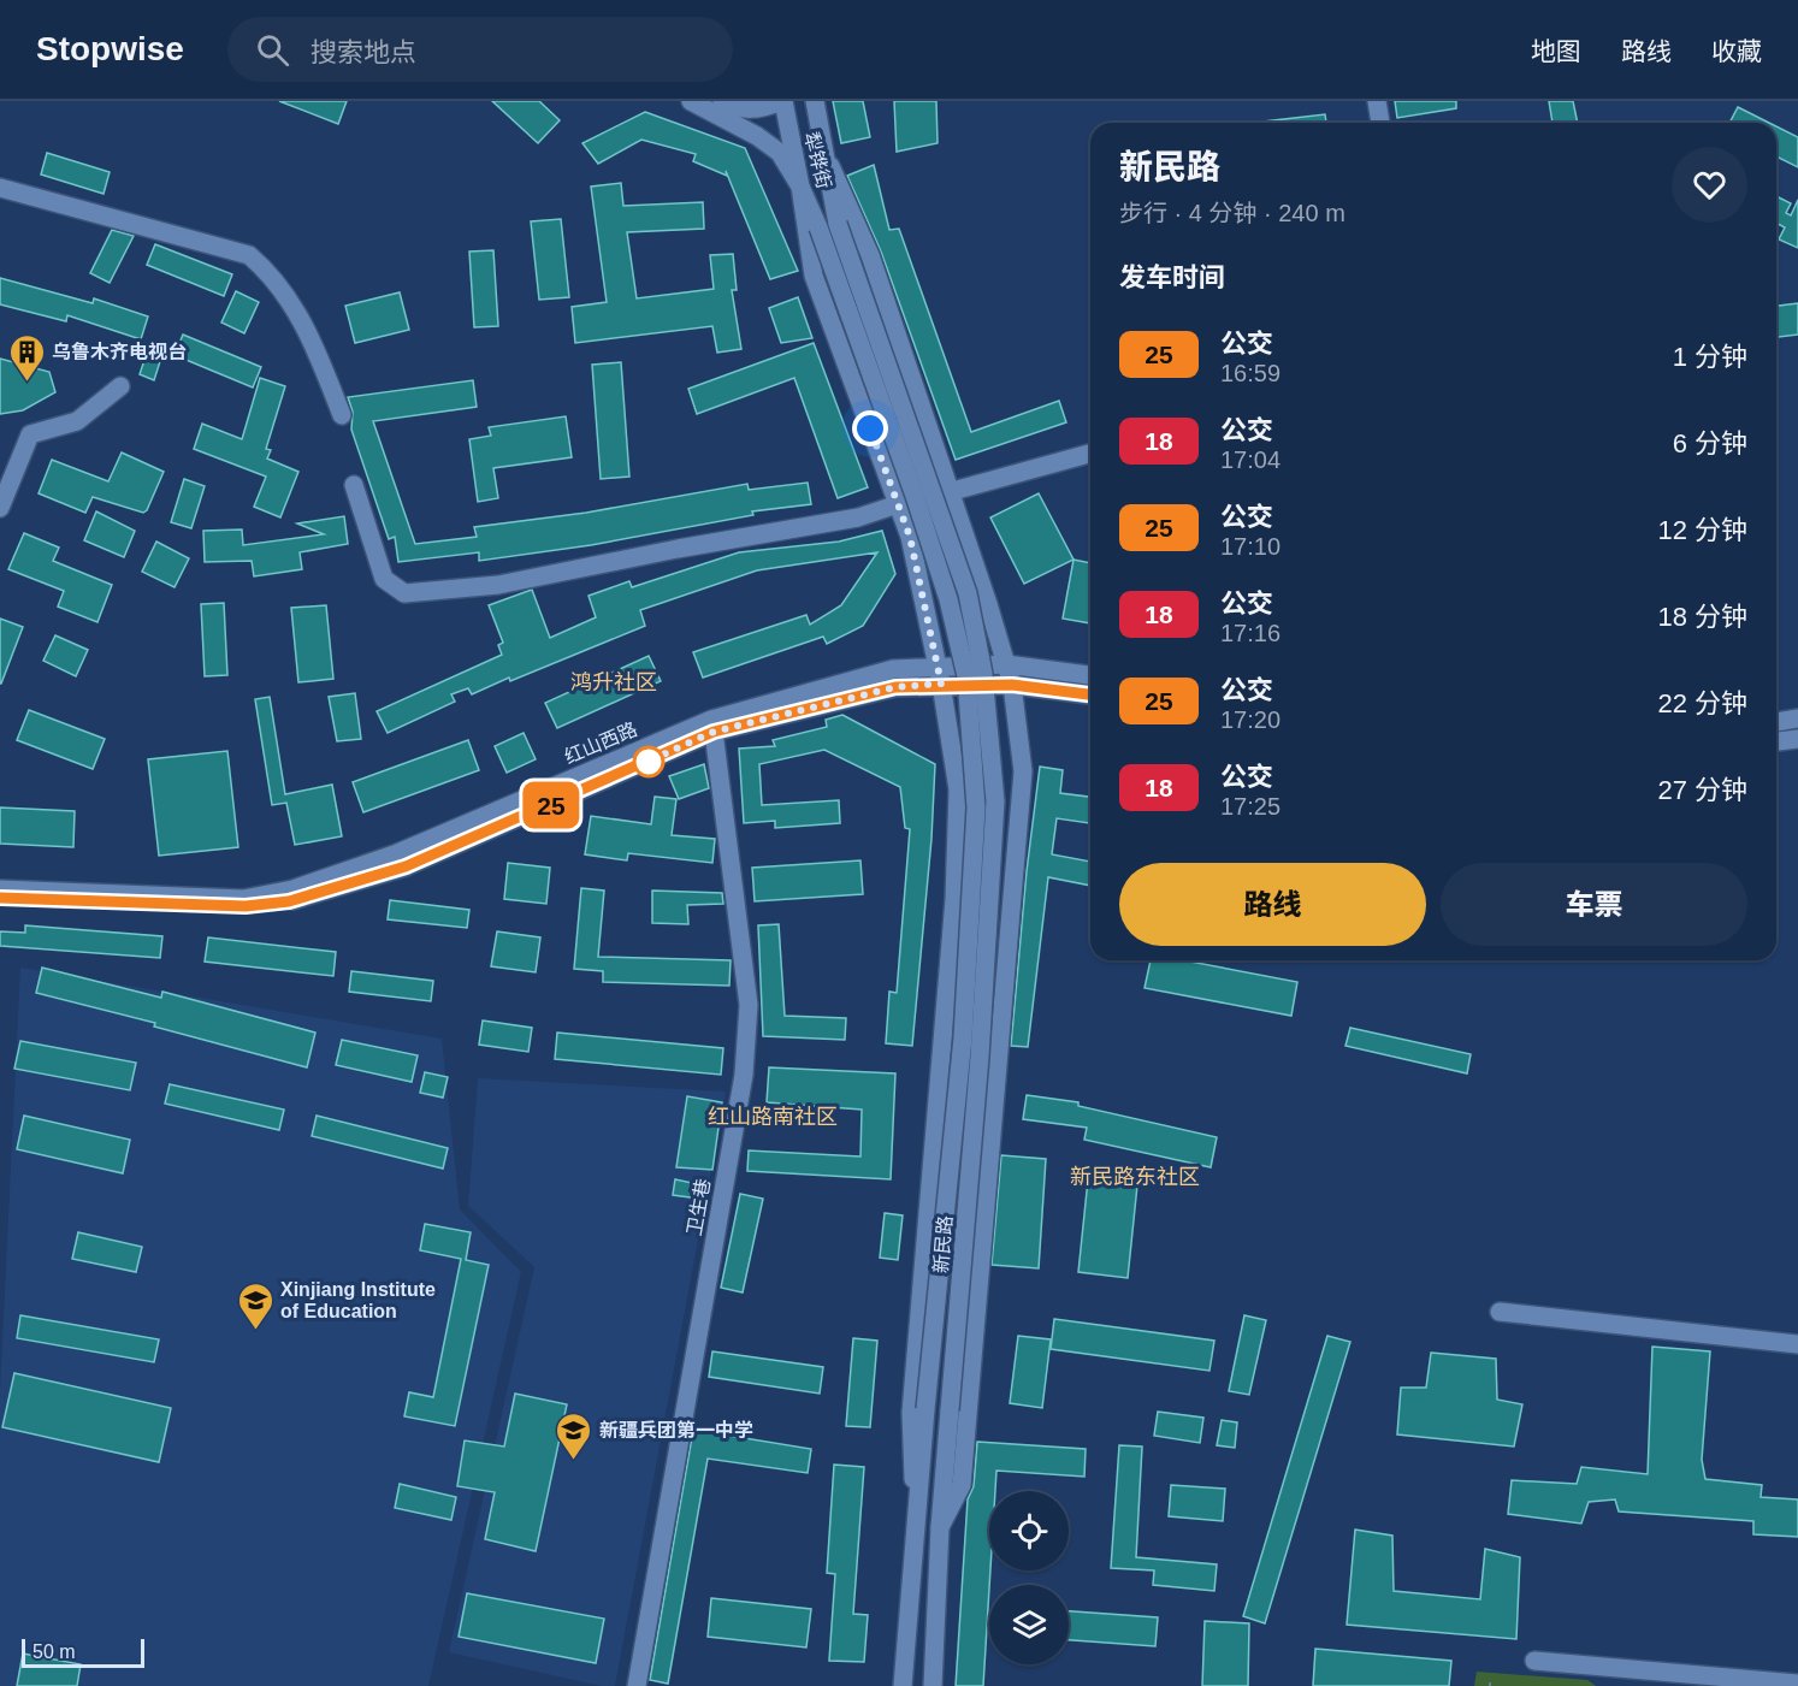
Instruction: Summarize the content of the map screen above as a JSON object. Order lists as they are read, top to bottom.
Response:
{
  "streets": {
    "street": [
      "犁铧街",
      "红山西路",
      "卫生巷",
      "新民路"
    ]
  },
  "crossings": [
    ["犁铧街", "新民路"],
    ["红山西路", "卫生巷"]
  ],
  "districts": ["鸿升社区", "红山路南社区", "新民路东社区"],
  "places": {
    "building": ["乌鲁木齐电视台"],
    "school or university": ["Xinjiang Institute of Education", "新疆兵团第一中学"]
  },
  "lines": ["bus line 25"],
  "scale_bar": "50 m",
  "page": {
    "header": "Stopwise",
    "search": "搜索地点",
    "nav": ["地图", "路线", "收藏"],
    "on_map": "25",
    "heading": [
      ["新民路", "步行 · 4 分钟 · 240 m"],
      "发车时间"
    ],
    "list": [
      {
        "mark": "25",
        "name": "公交",
        "note": "16:59",
        "value": "1 分钟"
      },
      {
        "mark": "18",
        "name": "公交",
        "note": "17:04",
        "value": "6 分钟"
      },
      {
        "mark": "25",
        "name": "公交",
        "note": "17:10",
        "value": "12 分钟"
      },
      {
        "mark": "18",
        "name": "公交",
        "note": "17:16",
        "value": "18 分钟"
      },
      {
        "mark": "25",
        "name": "公交",
        "note": "17:20",
        "value": "22 分钟"
      },
      {
        "mark": "18",
        "name": "公交",
        "note": "17:25",
        "value": "27 分钟"
      }
    ],
    "buttons": ["路线", "车票"],
    "scale": "50 m"
  }
}
